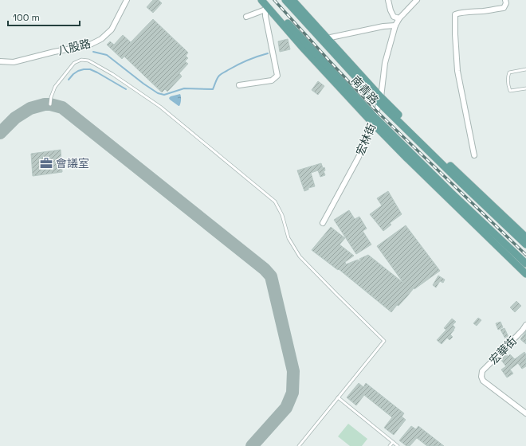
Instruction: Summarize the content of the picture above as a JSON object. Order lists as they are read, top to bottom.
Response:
{
  "streets": {
    "main road": ["南青路"],
    "street": ["八股路", "宏林街", "宏華街"]
  },
  "crossings": [
    ["南青路", "宏林街"]
  ],
  "places": {
    "office": ["會議室"]
  },
  "scale_bar": "100 m"
}
